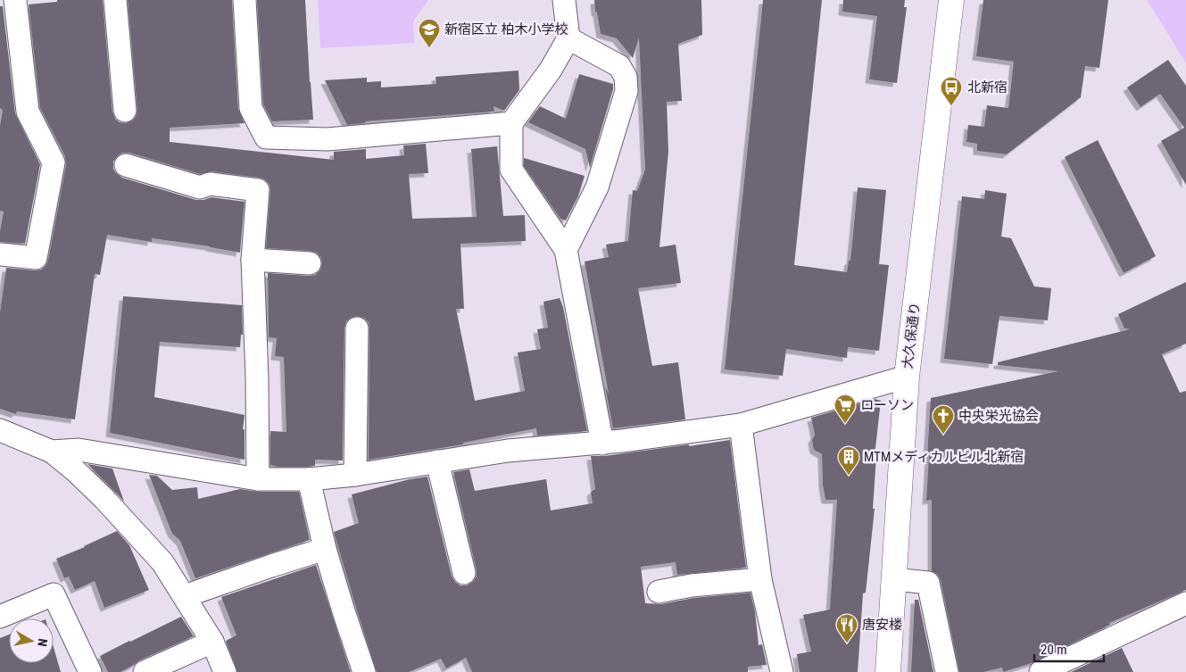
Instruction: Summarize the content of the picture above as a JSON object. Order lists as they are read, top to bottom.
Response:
{
  "streets": {
    "main road": ["大久保通り"]
  },
  "places": {
    "school or university": ["新宿区立 柏木小学校"],
    "bus stop": ["北新宿"],
    "supermarket": ["ローソン"],
    "church": ["中央栄光協会"],
    "building": ["MTMメディカルビル北新宿"],
    "restaurant": ["唐安楼"]
  },
  "scale_bar": "20 m",
  "north": "right"
}
